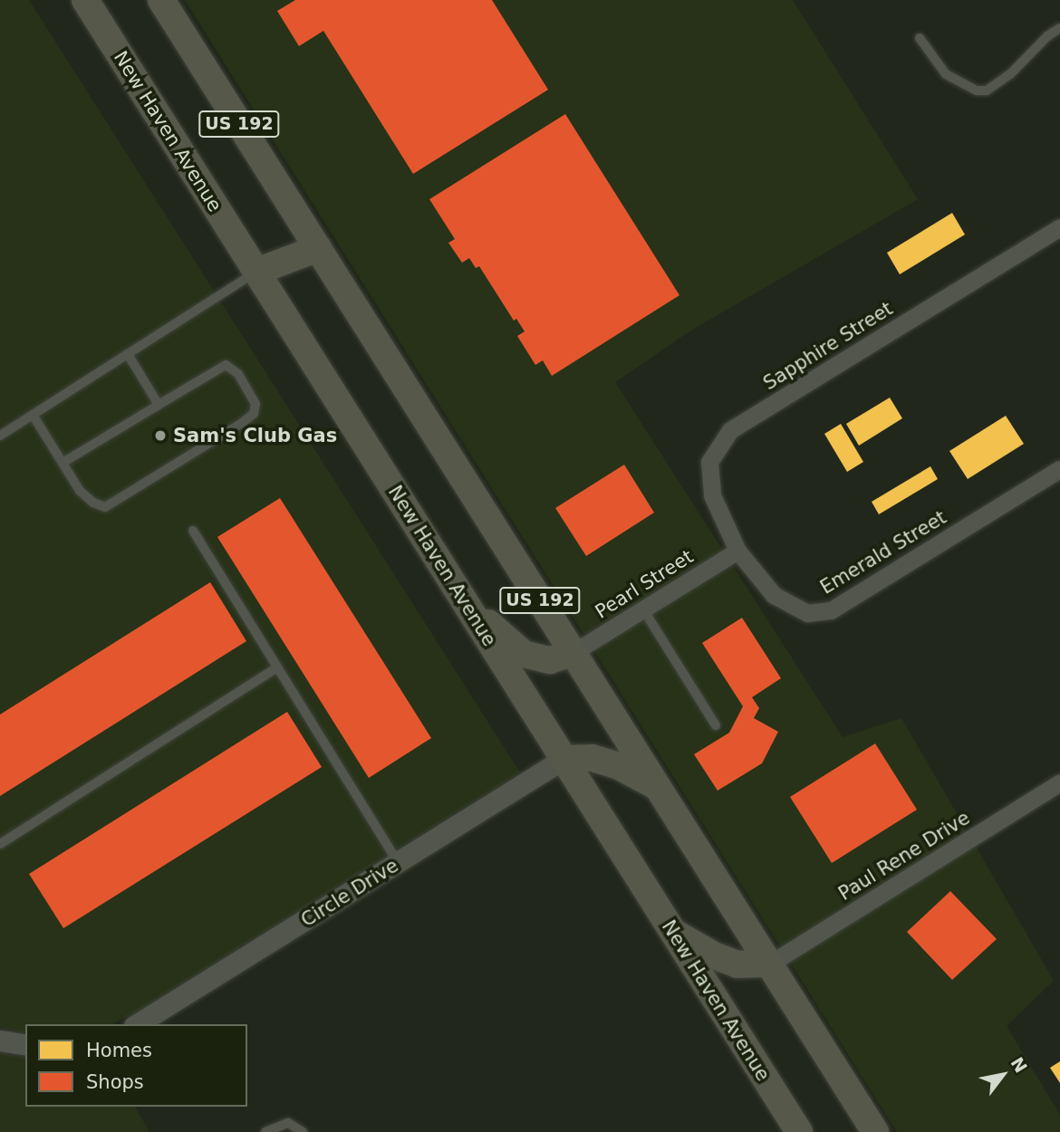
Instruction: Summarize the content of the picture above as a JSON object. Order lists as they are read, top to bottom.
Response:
{
  "streets": {
    "main road": ["US 192", "New Haven Avenue"],
    "street": [
      "Sapphire Street",
      "Emerald Street",
      "Pearl Street",
      "Paul Rene Drive",
      "Circle Drive"
    ]
  },
  "crossings": [
    ["US 192", "Pearl Street"],
    ["US 192", "Paul Rene Drive"],
    ["New Haven Avenue", "Circle Drive"],
    ["Sapphire Street", "Emerald Street"],
    ["Sapphire Street", "Pearl Street"],
    ["Emerald Street", "Pearl Street"]
  ],
  "places": ["Sam's Club Gas"],
  "legend": ["Homes", "Shops"],
  "north": "top right"
}
